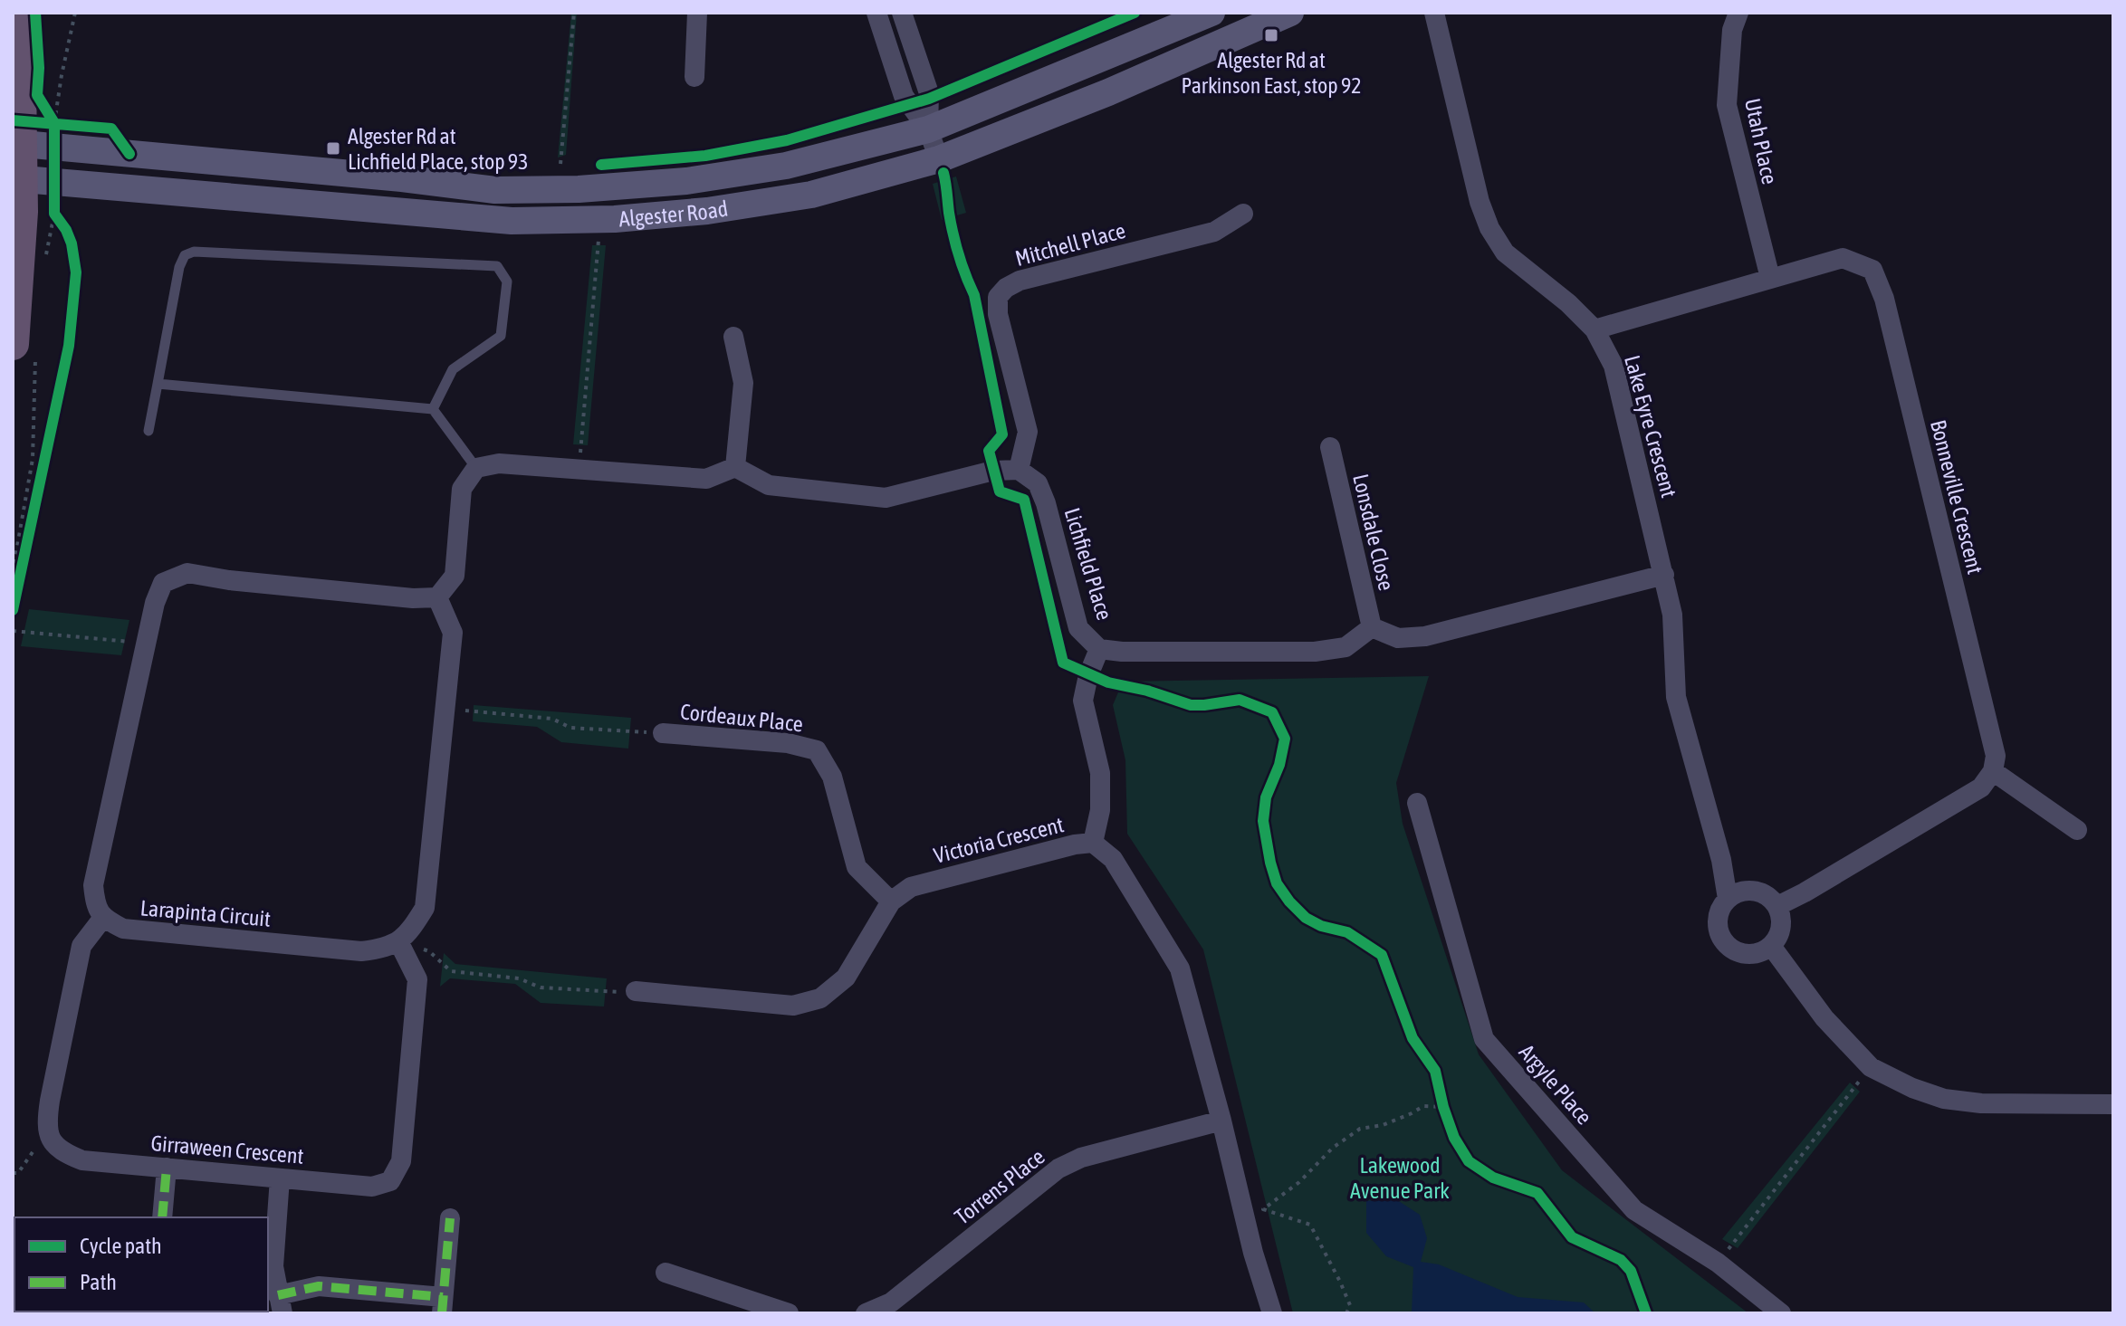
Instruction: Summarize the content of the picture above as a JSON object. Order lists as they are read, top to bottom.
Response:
{
  "streets": {
    "main road": ["Algester Road"],
    "street": [
      "Utah Place",
      "Mitchell Place",
      "Lake Eyre Crescent",
      "Bonneville Crescent",
      "Lonsdale Close",
      "Lichfield Place",
      "Cordeaux Place",
      "Victoria Crescent",
      "Larapinta Circuit",
      "Argyle Place",
      "Girraween Crescent",
      "Torrens Place"
    ]
  },
  "crossings": [
    ["Utah Place", "Bonneville Crescent"],
    ["Mitchell Place", "Lichfield Place"],
    ["Lake Eyre Crescent", "Bonneville Crescent"],
    ["Lonsdale Close", "Lichfield Place"],
    ["Cordeaux Place", "Victoria Crescent"],
    ["Victoria Crescent", "Torrens Place"],
    ["Larapinta Circuit", "Girraween Crescent"]
  ],
  "parks": ["Lakewood Avenue Park"],
  "places": {
    "transit": ["Algester Rd at Parkinson East, stop 92", "Algester Rd at Lichfield Place, stop 93"]
  },
  "legend": ["Cycle path", "Path"]
}
